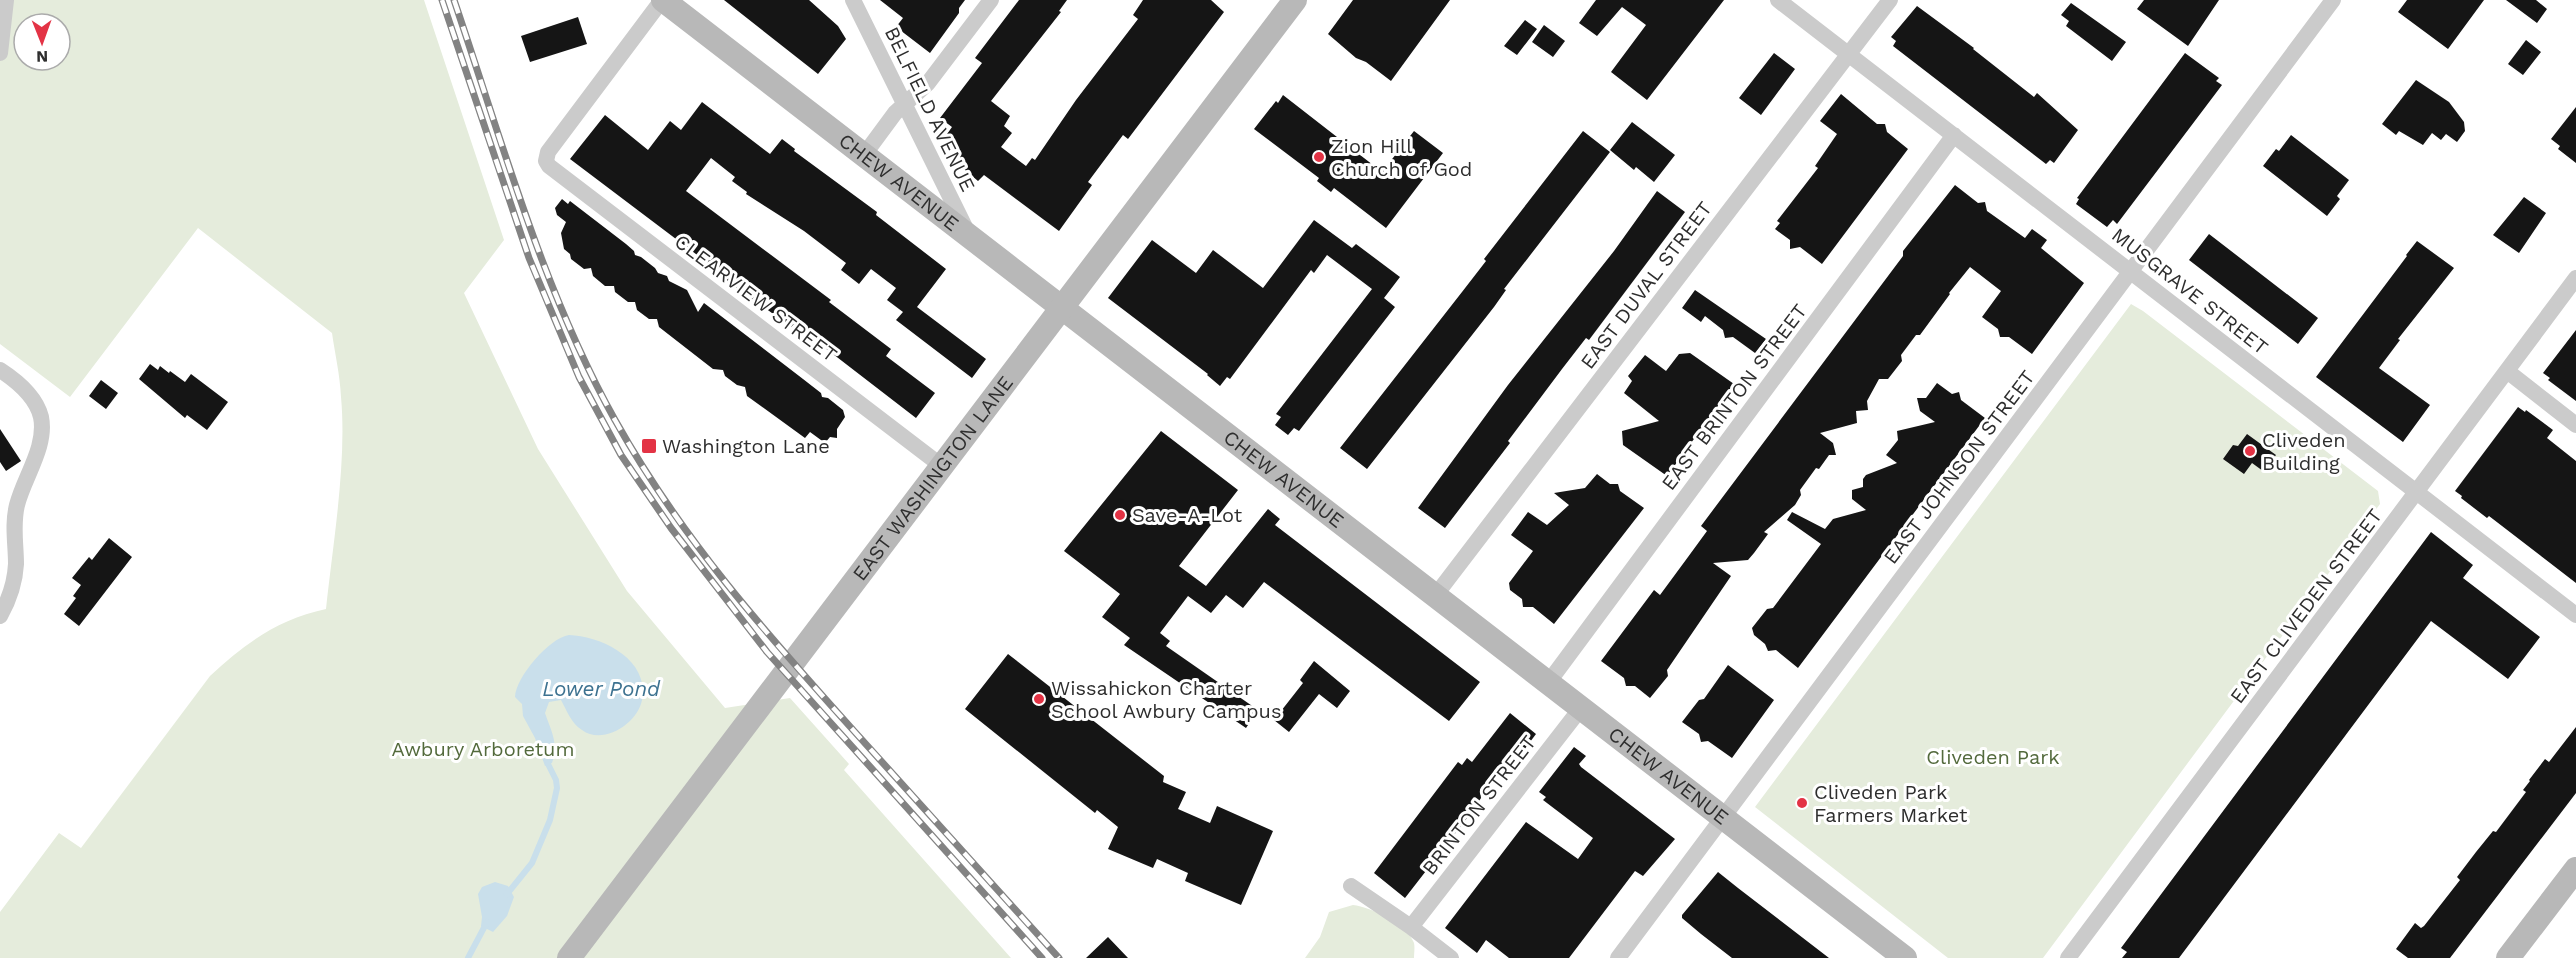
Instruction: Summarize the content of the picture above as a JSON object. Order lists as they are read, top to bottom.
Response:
{
  "streets": {
    "street": [
      "BELFIELD AVENUE",
      "CHEW AVENUE",
      "EAST DUVAL STREET",
      "MUSGRAVE STREET",
      "CLEARVIEW STREET",
      "EAST BRINTON STREET",
      "EAST JOHNSON STREET",
      "EAST WASHINGTON LANE",
      "EAST CLIVEDEN STREET",
      "BRINTON STREET"
    ]
  },
  "crossings": [
    ["BELFIELD AVENUE", "CHEW AVENUE"],
    ["CHEW AVENUE", "EAST DUVAL STREET"],
    ["CHEW AVENUE", "CLEARVIEW STREET"],
    ["CHEW AVENUE", "EAST BRINTON STREET"],
    ["CHEW AVENUE", "EAST JOHNSON STREET"],
    ["CHEW AVENUE", "EAST WASHINGTON LANE"],
    ["CHEW AVENUE", "BRINTON STREET"],
    ["EAST DUVAL STREET", "MUSGRAVE STREET"],
    ["MUSGRAVE STREET", "EAST BRINTON STREET"],
    ["MUSGRAVE STREET", "EAST JOHNSON STREET"],
    ["MUSGRAVE STREET", "EAST CLIVEDEN STREET"],
    ["CLEARVIEW STREET", "EAST WASHINGTON LANE"]
  ],
  "water": ["Lower Pond"],
  "parks": ["Awbury Arboretum", "Cliveden Park"],
  "places": {
    "other": [
      "Zion Hill Church of God",
      "Cliveden Building",
      "Save-A-Lot",
      "Wissahickon Charter School Awbury Campus",
      "Cliveden Park Farmers Market"
    ],
    "transit": ["Washington Lane"]
  },
  "north": "bottom"
}
